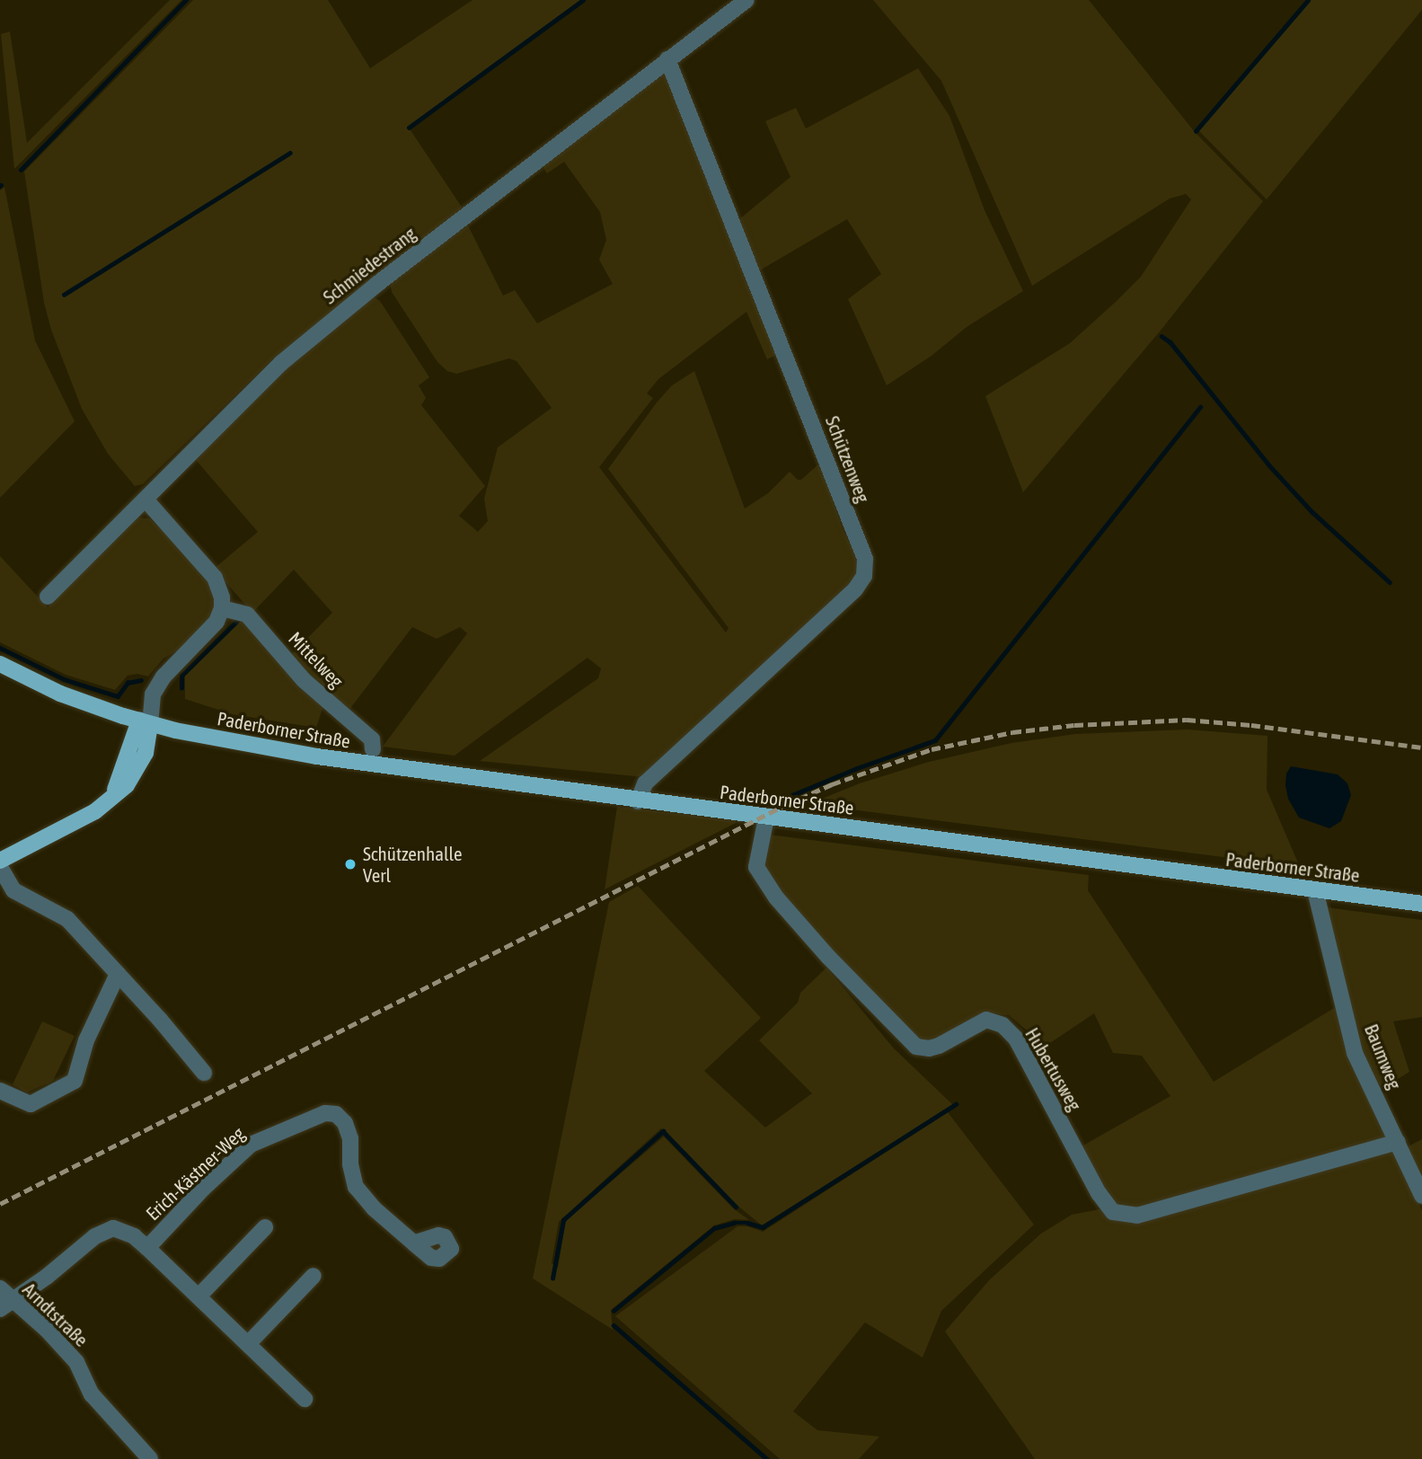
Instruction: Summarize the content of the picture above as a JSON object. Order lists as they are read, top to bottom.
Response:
{
  "streets": {
    "main road": ["Paderborner Straße"],
    "street": [
      "Schmiedestrang",
      "Schützenweg",
      "Mittelweg",
      "Baumweg",
      "Hubertusweg",
      "Erich-Kästner-Weg",
      "Arndtstraße"
    ]
  },
  "crossings": [
    ["Schmiedestrang", "Schützenweg"],
    ["Schützenweg", "Paderborner Straße"],
    ["Paderborner Straße", "Baumweg"],
    ["Paderborner Straße", "Hubertusweg"],
    ["Baumweg", "Hubertusweg"]
  ],
  "places": ["Schützenhalle Verl"]
}
